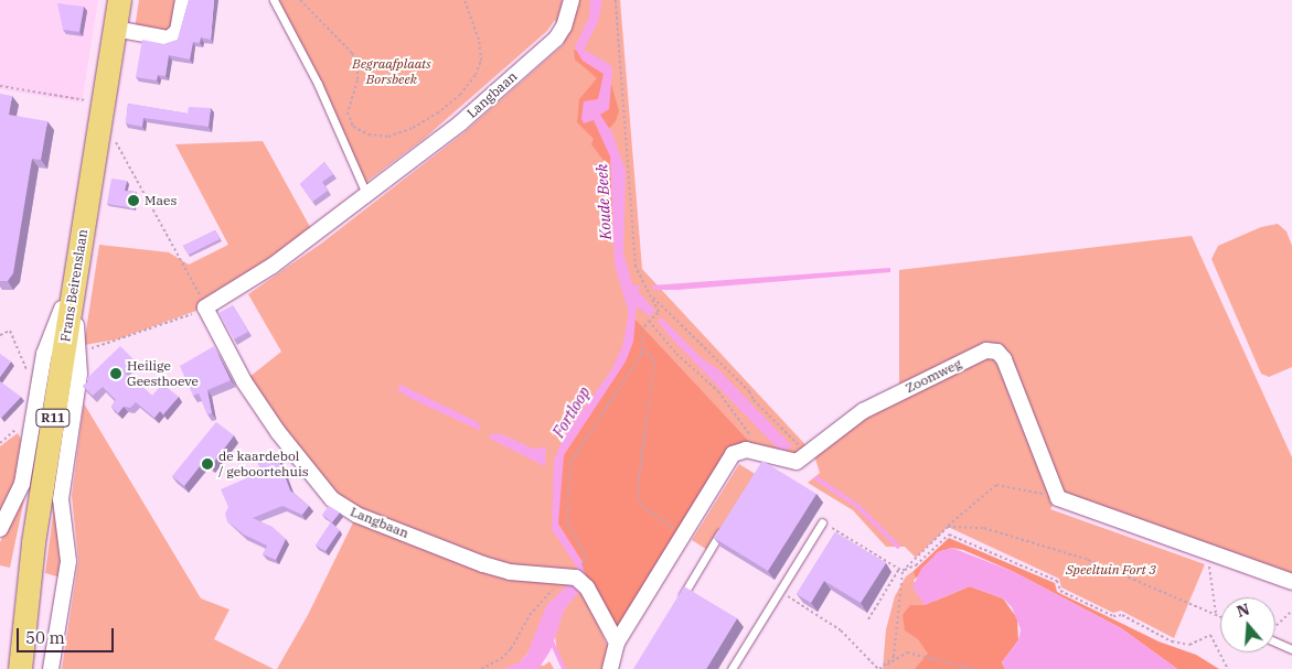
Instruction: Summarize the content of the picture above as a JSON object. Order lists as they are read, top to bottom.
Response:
{
  "streets": {
    "main road": ["Frans Beirenslaan", "R11"],
    "street": ["Langbaan", "Zoomweg"]
  },
  "water": ["Koude Beek", "Fortloop"],
  "parks": ["Begraafplaats Borsbeek", "Speeltuin Fort 3"],
  "places": ["Maes", "Heilige Geesthoeve", "de kaardebol / geboortehuis"],
  "scale_bar": "50 m",
  "north": "top"
}
